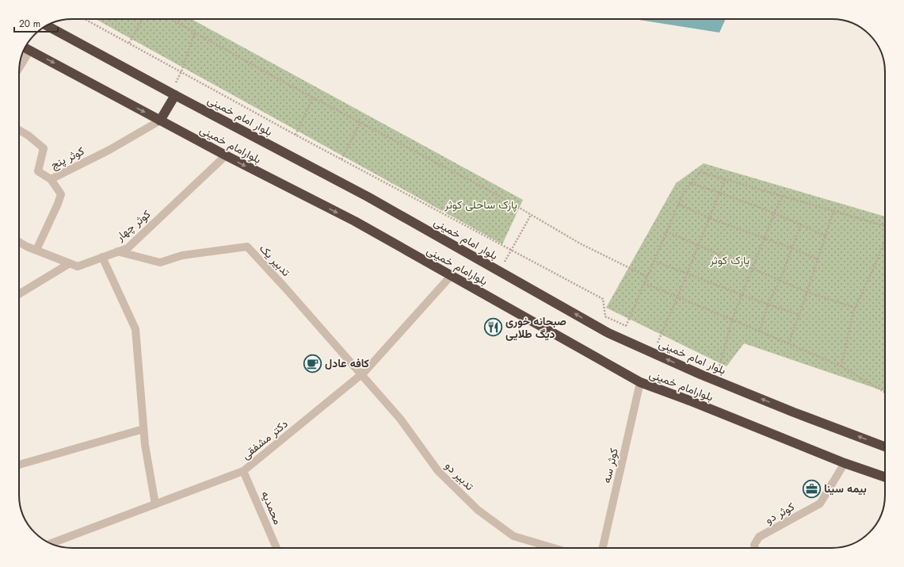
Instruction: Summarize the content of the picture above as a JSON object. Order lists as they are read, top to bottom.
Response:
{
  "streets": {
    "highway": ["بلوار امام خمینی", "بلوارامام خمینی"],
    "street": [
      "کوثر پنج",
      "کوثر چهار",
      "تدبیر یک",
      "دکتر مشفقی",
      "کوثر سه",
      "تدبیر دو",
      "محمدیه",
      "کوثر دو"
    ]
  },
  "crossings": [
    ["بلوارامام خمینی", "کوثر پنج"],
    ["بلوارامام خمینی", "کوثر چهار"],
    ["بلوارامام خمینی", "دکتر مشفقی"],
    ["بلوارامام خمینی", "کوثر سه"],
    ["بلوارامام خمینی", "کوثر دو"],
    ["کوثر چهار", "تدبیر یک"],
    ["تدبیر یک", "دکتر مشفقی"],
    ["تدبیر یک", "تدبیر دو"],
    ["دکتر مشفقی", "تدبیر دو"],
    ["دکتر مشفقی", "محمدیه"]
  ],
  "one_way": ["بلوار امام خمینی", "بلوارامام خمینی"],
  "parks": ["پارک ساحلی کوثر", "پارک کوثر"],
  "places": {
    "restaurant": ["صبحانه خوری دیگ طلایی"],
    "cafe": ["کافه عادل"],
    "office": ["بیمه سینا"]
  },
  "scale_bar": "20 m"
}
